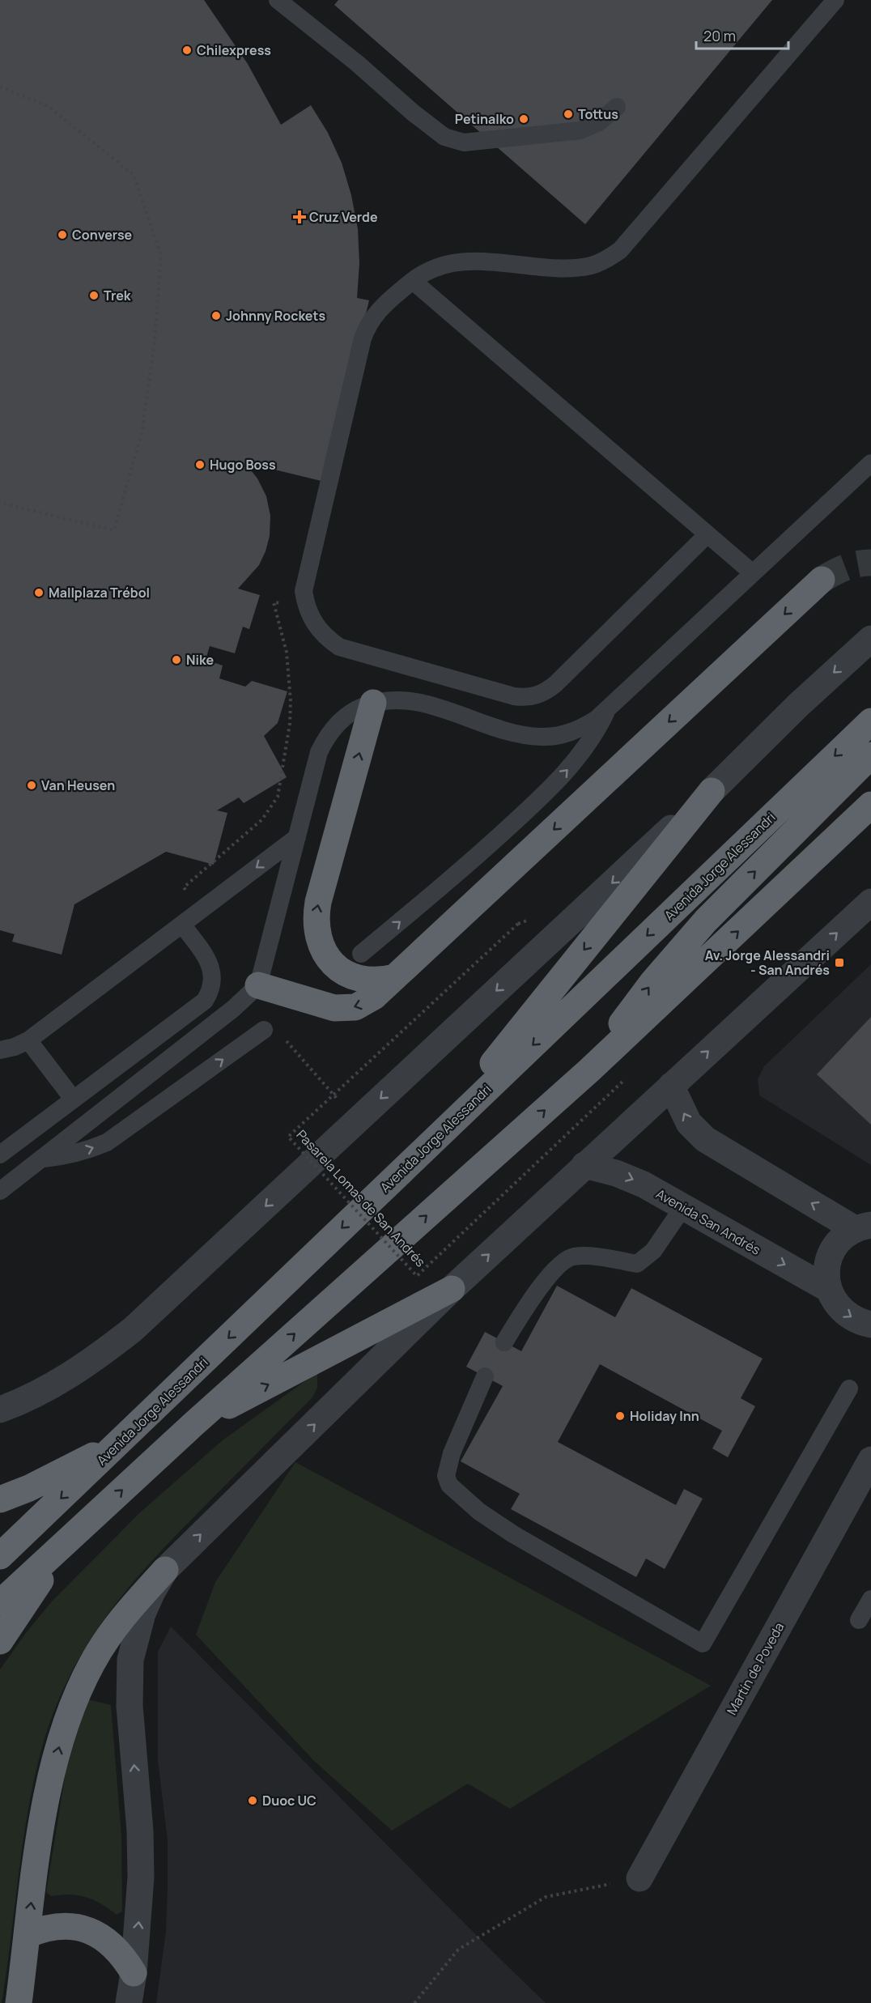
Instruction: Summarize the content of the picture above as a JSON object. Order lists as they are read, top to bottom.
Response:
{
  "streets": {
    "highway": ["Avenida Jorge Alessandri"],
    "street": ["Avenida San Andrés", "Martín de Poveda"],
    "path": ["Pasarela Lomas de San Andrés"]
  },
  "places": {
    "other": [
      "Chilexpress",
      "Tottus",
      "Petinalko",
      "Converse",
      "Trek",
      "Johnny Rockets",
      "Hugo Boss",
      "Mallplaza Trébol",
      "Nike",
      "Van Heusen",
      "Holiday Inn",
      "Duoc UC"
    ],
    "health": ["Cruz Verde"],
    "transit": ["Av. Jorge Alessandri - San Andrés"]
  },
  "scale_bar": "20 m"
}
